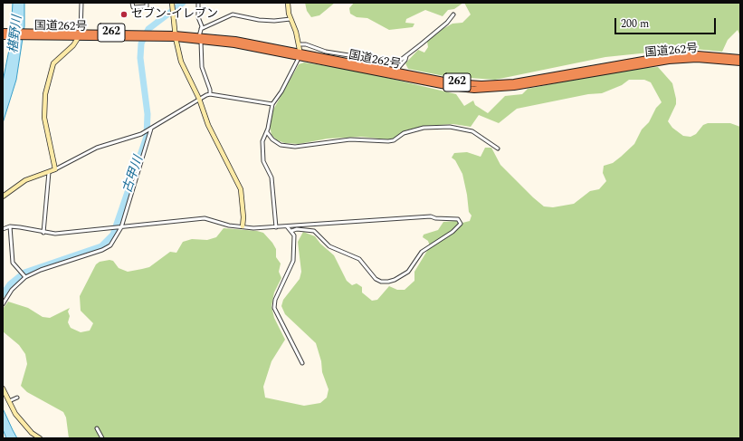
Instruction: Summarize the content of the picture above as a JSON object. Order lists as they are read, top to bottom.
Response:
{
  "streets": {
    "highway": ["国道262号", "262"]
  },
  "water": ["椹野川", "古甲川"],
  "places": ["セブン-イレブン"],
  "scale_bar": "200 m"
}
